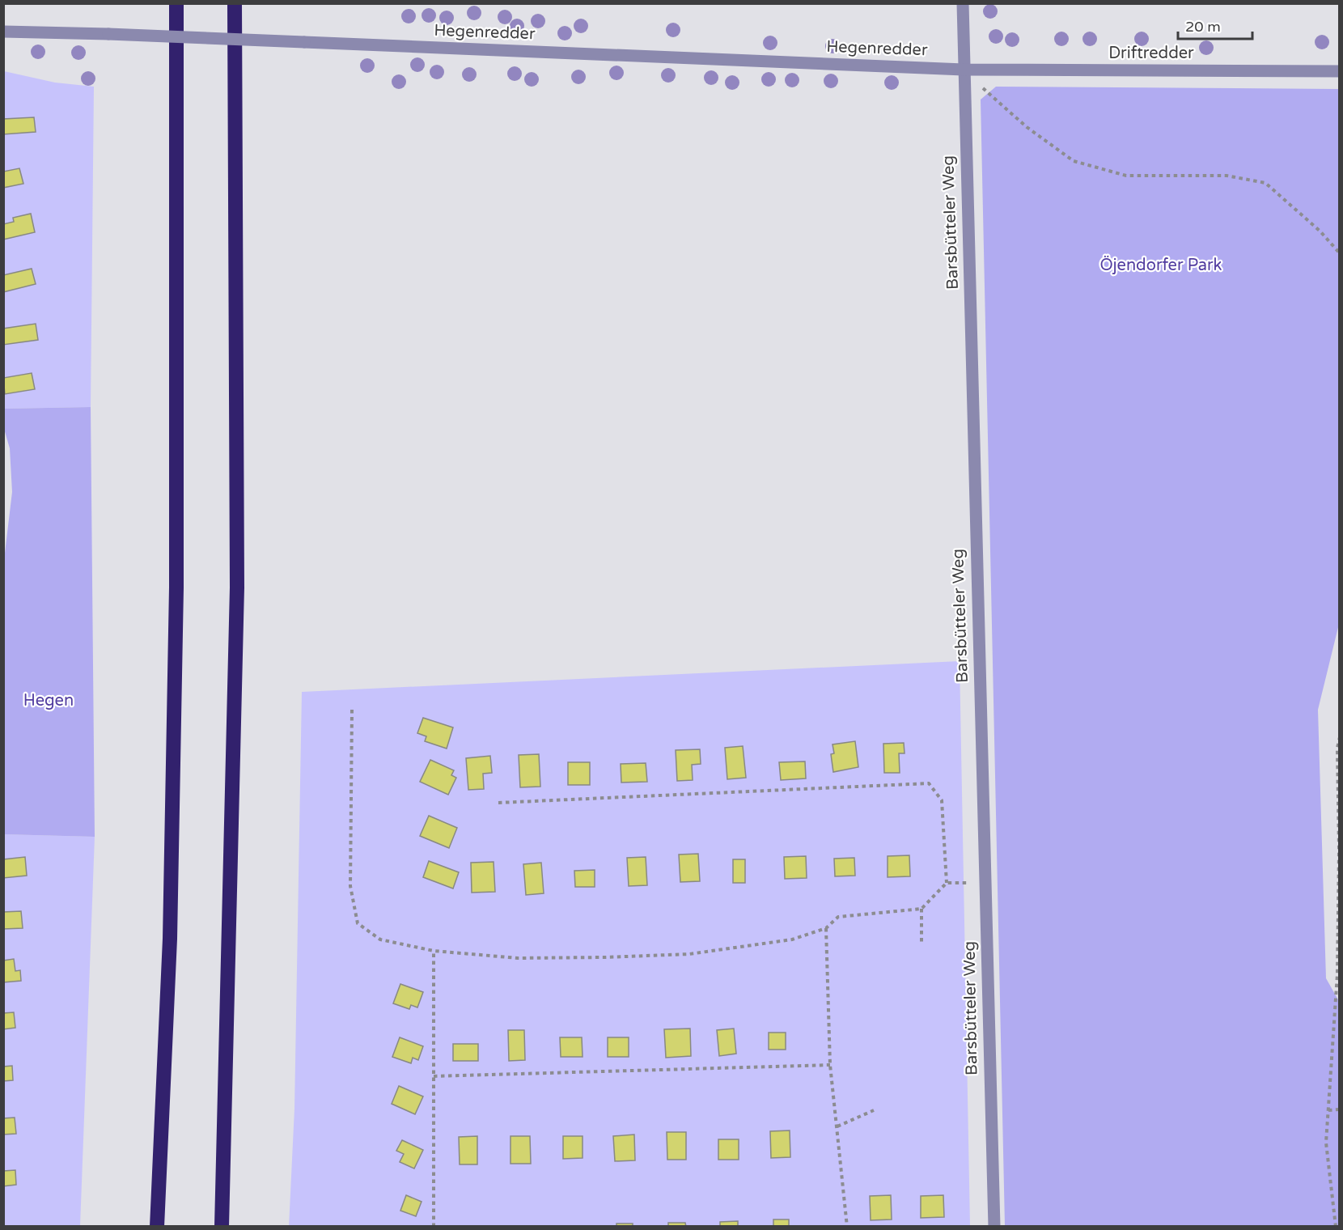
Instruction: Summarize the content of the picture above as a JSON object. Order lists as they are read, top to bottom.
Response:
{
  "streets": {
    "street": ["Hegenredder", "Driftredder", "Barsbütteler Weg"]
  },
  "crossings": [
    ["Hegenredder", "Driftredder"],
    ["Hegenredder", "Barsbütteler Weg"],
    ["Driftredder", "Barsbütteler Weg"]
  ],
  "parks": ["Öjendorfer Park", "Hegen"],
  "scale_bar": "20 m"
}
